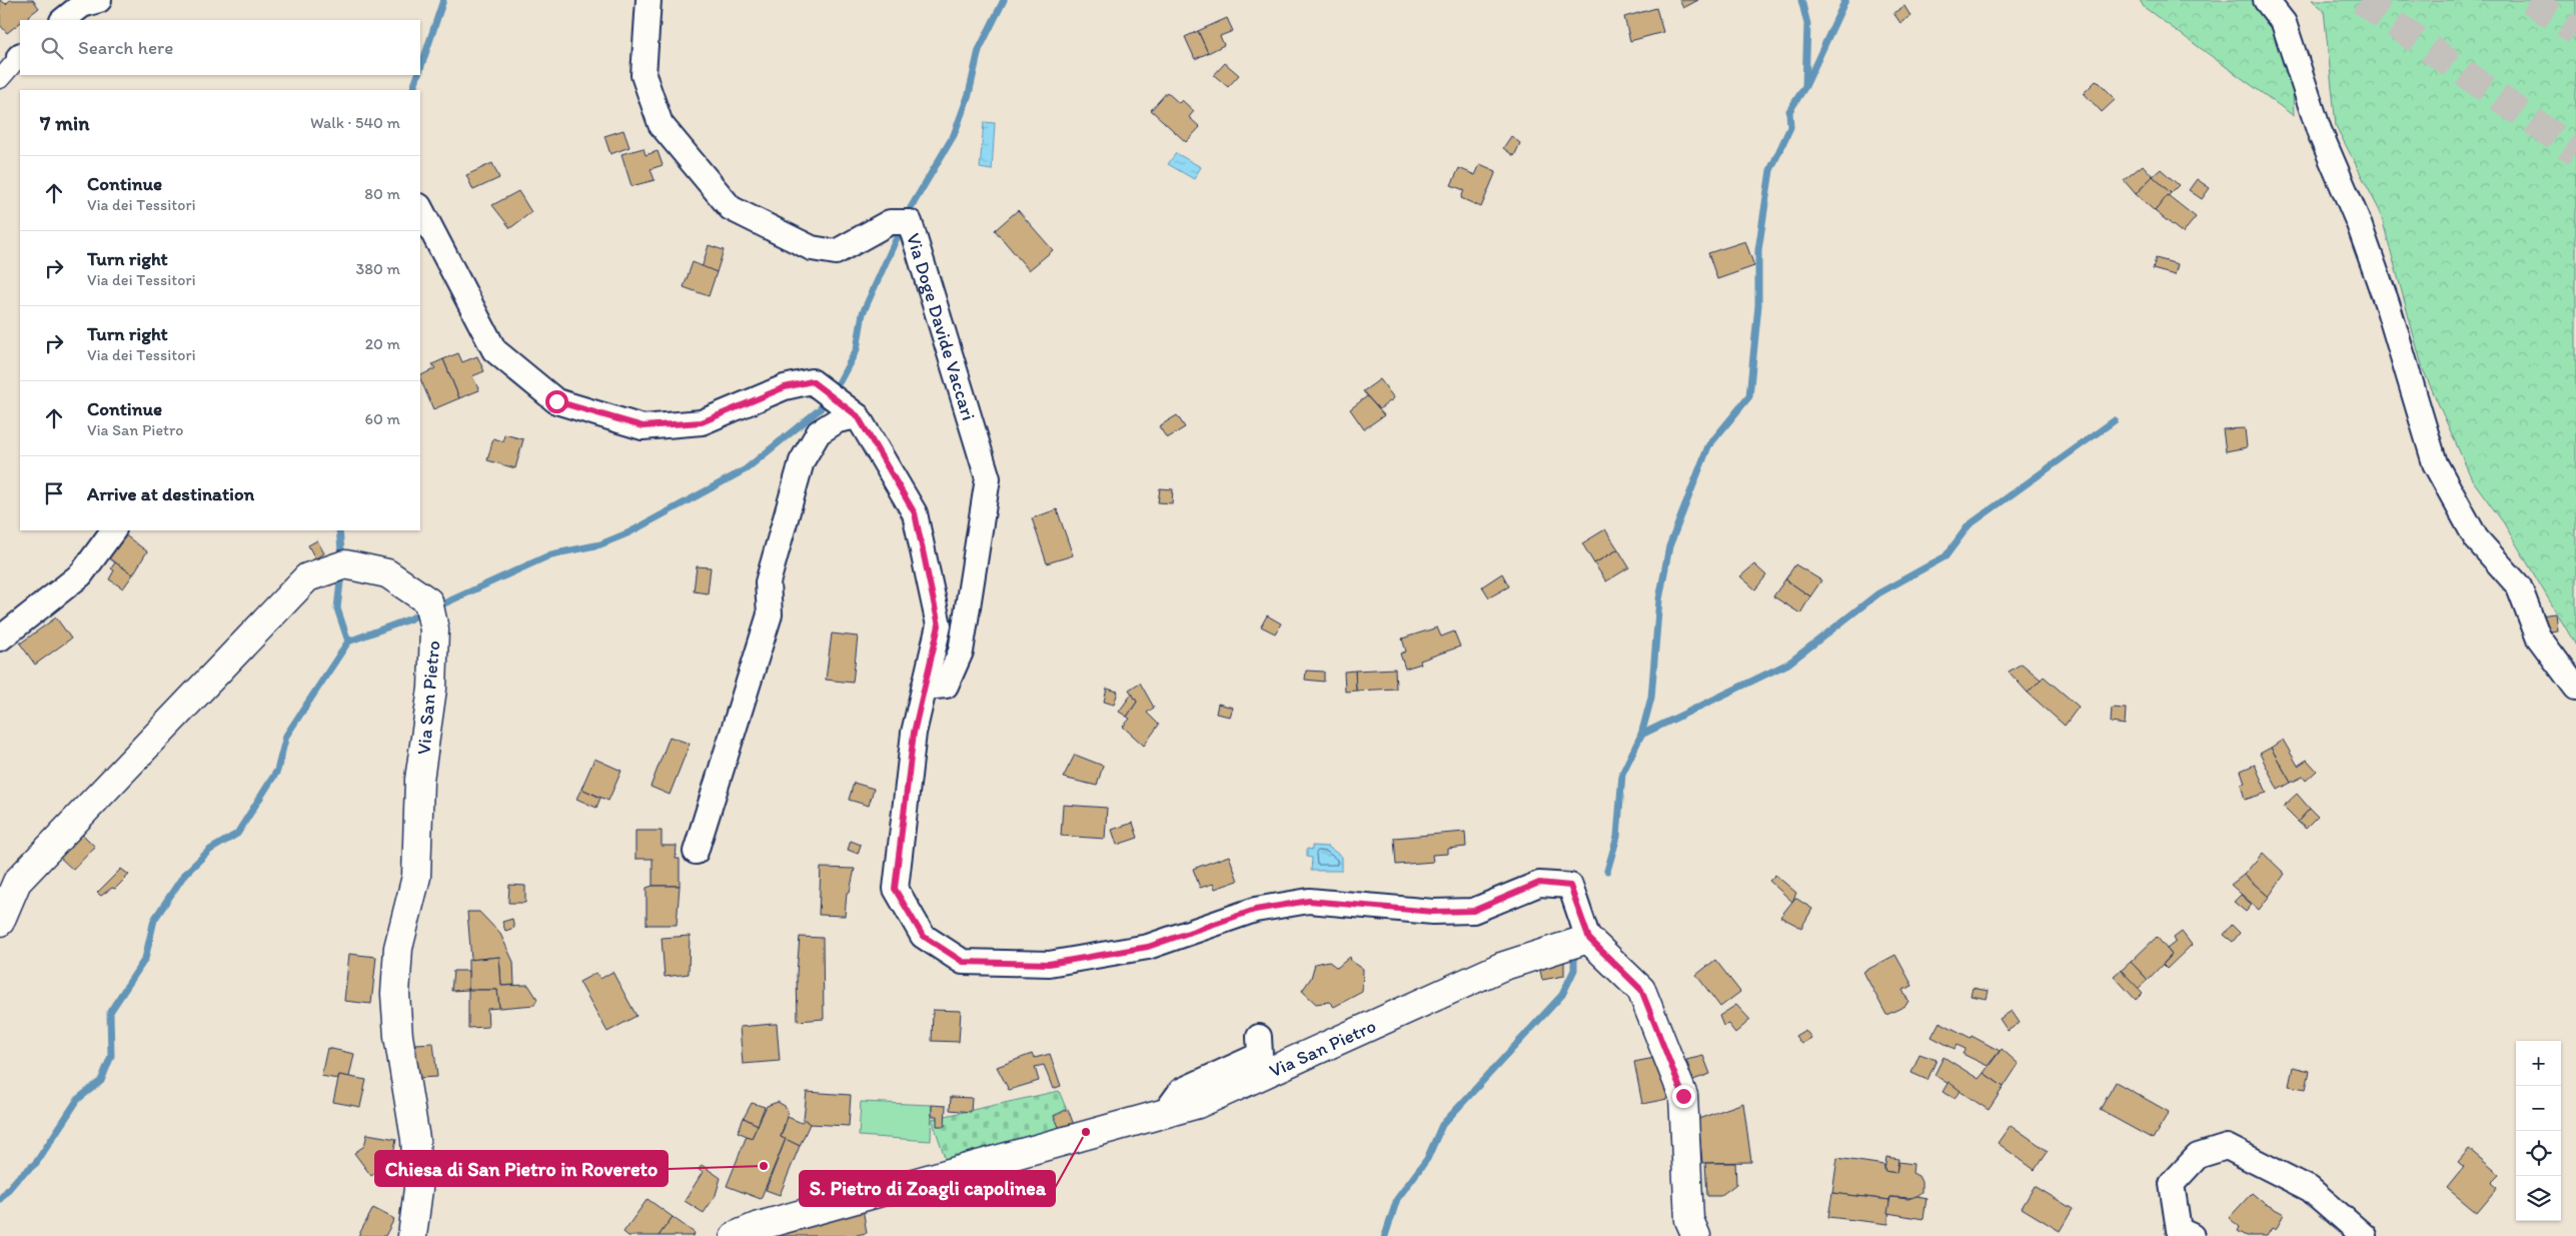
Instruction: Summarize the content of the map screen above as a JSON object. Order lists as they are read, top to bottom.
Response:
{
  "streets": {
    "street": ["Via Doge Davide Vaccari", "Via San Pietro"]
  },
  "places": ["S. Pietro di Zoagli capolinea", "Chiesa di San Pietro in Rovereto"],
  "page": {
    "search": "Search here",
    "heading": ["7 min", "Walk · 540 m"],
    "list": [
      ["Continue", "Via dei Tessitori", "80 m"],
      ["Turn right", "Via dei Tessitori", "380 m"],
      ["Turn right", "Via dei Tessitori", "20 m"],
      ["Continue", "Via San Pietro", "60 m"],
      "Arrive at destination"
    ],
    "map_buttons": ["+", "−"]
  }
}
